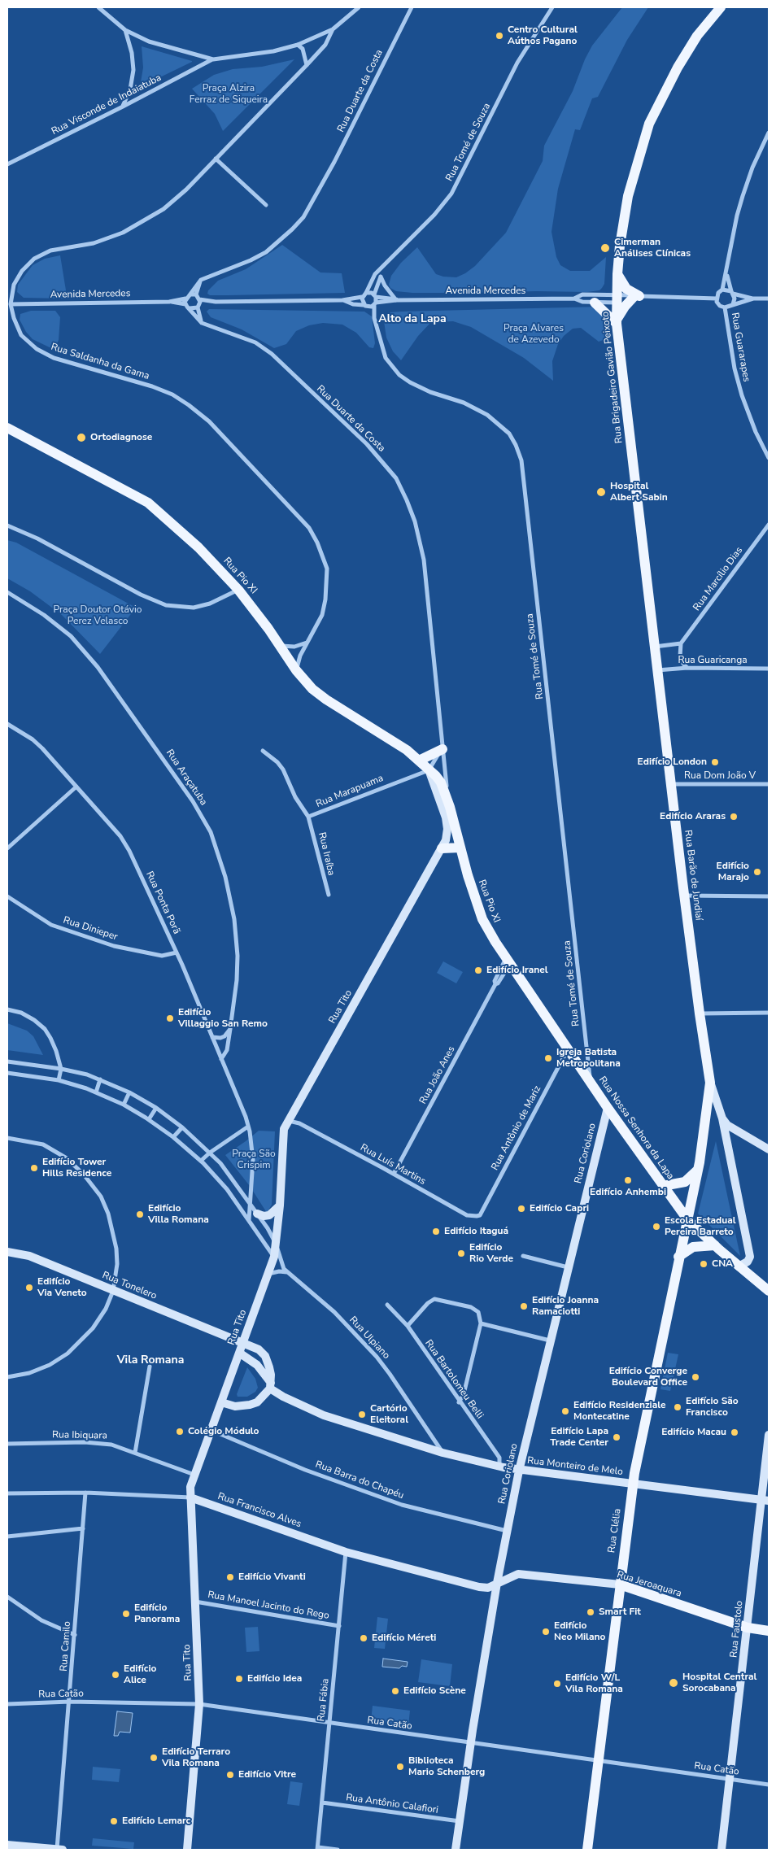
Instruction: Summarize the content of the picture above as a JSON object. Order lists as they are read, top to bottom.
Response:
{
  "streets": {
    "main road": [
      "Rua Brigadeiro Gavião Peixoto",
      "Rua Pio XI",
      "Rua Barão de Jundiaí",
      "Rua Nossa Senhora da Lapa",
      "Rua Clélia",
      "Rua Jeroaquara"
    ],
    "street": [
      "Rua Duarte da Costa",
      "Rua Visconde de Indaiatuba",
      "Rua Tomé de Souza",
      "Avenida Mercedes",
      "Rua Guararapes",
      "Rua Saldanha da Gama",
      "Rua Marcílio Dias",
      "Rua Guaricanga",
      "Rua Dom João V",
      "Rua Araçatuba",
      "Rua Marapuama",
      "Rua Iraíba",
      "Rua Ponta Porã",
      "Rua Dinieper",
      "Rua Tito",
      "Rua João Anes",
      "Rua Antônio de Mariz",
      "Rua Coriolano",
      "Rua Luís Martins",
      "Rua Tonelero",
      "Rua Ulpiano",
      "Rua Bartolomeu Belli",
      "Rua Ibiquara",
      "Rua Monteiro de Melo",
      "Rua Barra do Chapéu",
      "Rua Francisco Alves",
      "Rua Manoel Jacinto do Rego",
      "Rua Faustolo",
      "Rua Camilo",
      "Rua Catão",
      "Rua Fábia",
      "Rua Antônio Calafiori"
    ]
  },
  "crossings": [
    ["Rua Duarte da Costa", "Rua Pio XI"],
    ["Rua Tomé de Souza", "Avenida Mercedes"],
    ["Rua Tomé de Souza", "Rua Nossa Senhora da Lapa"],
    ["Avenida Mercedes", "Rua Guararapes"],
    ["Avenida Mercedes", "Rua Saldanha da Gama"],
    ["Avenida Mercedes", "Rua Brigadeiro Gavião Peixoto"],
    ["Rua Saldanha da Gama", "Rua Pio XI"],
    ["Rua Brigadeiro Gavião Peixoto", "Rua Guaricanga"],
    ["Rua Brigadeiro Gavião Peixoto", "Rua Barão de Jundiaí"],
    ["Rua Pio XI", "Rua Marapuama"],
    ["Rua Pio XI", "Rua Tito"],
    ["Rua Pio XI", "Rua João Anes"],
    ["Rua Pio XI", "Rua Antônio de Mariz"],
    ["Rua Pio XI", "Rua Nossa Senhora da Lapa"],
    ["Rua Guaricanga", "Rua Barão de Jundiaí"],
    ["Rua Dom João V", "Rua Barão de Jundiaí"],
    ["Rua Araçatuba", "Rua Ponta Porã"],
    ["Rua Marapuama", "Rua Iraíba"],
    ["Rua Barão de Jundiaí", "Rua Clélia"],
    ["Rua Ponta Porã", "Rua Dinieper"],
    ["Rua Tito", "Rua Luís Martins"],
    ["Rua Tito", "Rua Tonelero"],
    ["Rua Tito", "Rua Ulpiano"],
    ["Rua Tito", "Rua Ibiquara"],
    ["Rua Tito", "Rua Barra do Chapéu"],
    ["Rua Tito", "Rua Francisco Alves"],
    ["Rua Tito", "Rua Manoel Jacinto do Rego"],
    ["Rua Tito", "Rua Catão"],
    ["Rua João Anes", "Rua Luís Martins"],
    ["Rua Antônio de Mariz", "Rua Nossa Senhora da Lapa"],
    ["Rua Antônio de Mariz", "Rua Luís Martins"],
    ["Rua Nossa Senhora da Lapa", "Rua Coriolano"],
    ["Rua Nossa Senhora da Lapa", "Rua Clélia"],
    ["Rua Coriolano", "Rua Monteiro de Melo"],
    ["Rua Coriolano", "Rua Barra do Chapéu"],
    ["Rua Coriolano", "Rua Francisco Alves"],
    ["Rua Coriolano", "Rua Jeroaquara"],
    ["Rua Coriolano", "Rua Catão"],
    ["Rua Coriolano", "Rua Antônio Calafiori"],
    ["Rua Tonelero", "Rua Monteiro de Melo"],
    ["Rua Ulpiano", "Rua Monteiro de Melo"],
    ["Rua Bartolomeu Belli", "Rua Monteiro de Melo"],
    ["Rua Monteiro de Melo", "Rua Clélia"],
    ["Rua Monteiro de Melo", "Rua Faustolo"],
    ["Rua Francisco Alves", "Rua Jeroaquara"],
    ["Rua Francisco Alves", "Rua Camilo"],
    ["Rua Francisco Alves", "Rua Fábia"],
    ["Rua Clélia", "Rua Jeroaquara"],
    ["Rua Clélia", "Rua Catão"],
    ["Rua Jeroaquara", "Rua Faustolo"],
    ["Rua Manoel Jacinto do Rego", "Rua Fábia"],
    ["Rua Faustolo", "Rua Catão"],
    ["Rua Camilo", "Rua Catão"],
    ["Rua Catão", "Rua Fábia"],
    ["Rua Fábia", "Rua Antônio Calafiori"]
  ],
  "districts": ["Alto da Lapa", "Vila Romana"],
  "parks": [
    "Praça Alzira Ferraz de Siqueira",
    "Praça Alvares de Azevedo",
    "Praça Doutor Otávio Perez Velasco",
    "Praça São Crispim"
  ],
  "places": [
    "Centro Cultural Aúthos Pagano",
    "Cimerman Análises Clínicas",
    "Ortodiagnose",
    "Hospital Albert Sabin",
    "Edifício London",
    "Edifício Araras",
    "Edifício Marajo",
    "Edifício Iranel",
    "Edifício Villaggio San Remo",
    "Igreja Batista Metropolitana",
    "Edifício Tower Hills Residence",
    "Edifício Anhembi",
    "Edifício Capri",
    "Edifício Villa Romana",
    "Escola Estadual Pereira Barreto",
    "Edifício Itaguá",
    "Edifício Rio Verde",
    "CNA",
    "Edifício Via Veneto",
    "Edifício Joanna Ramaciotti",
    "Edifício Converge Boulevard Office",
    "Edifício São Francisco",
    "Edifício Residenziale Montecatine",
    "Cartório Eleitoral",
    "Colégio Módulo",
    "Edifício Macau",
    "Edifício Lapa Trade Center",
    "Edifício Vivanti",
    "Smart Fit",
    "Edifício Panorama",
    "Edifício Neo Milano",
    "Edifício Méreti",
    "Edifício Alice",
    "Edifício Idea",
    "Hospital Central Sorocabana",
    "Edifício W/L Vila Romana",
    "Edifício Scène",
    "Edifício Terraro Vila Romana",
    "Biblioteca Mario Schenberg",
    "Edifício Vitre",
    "Edifício Lemarc"
  ]
}
